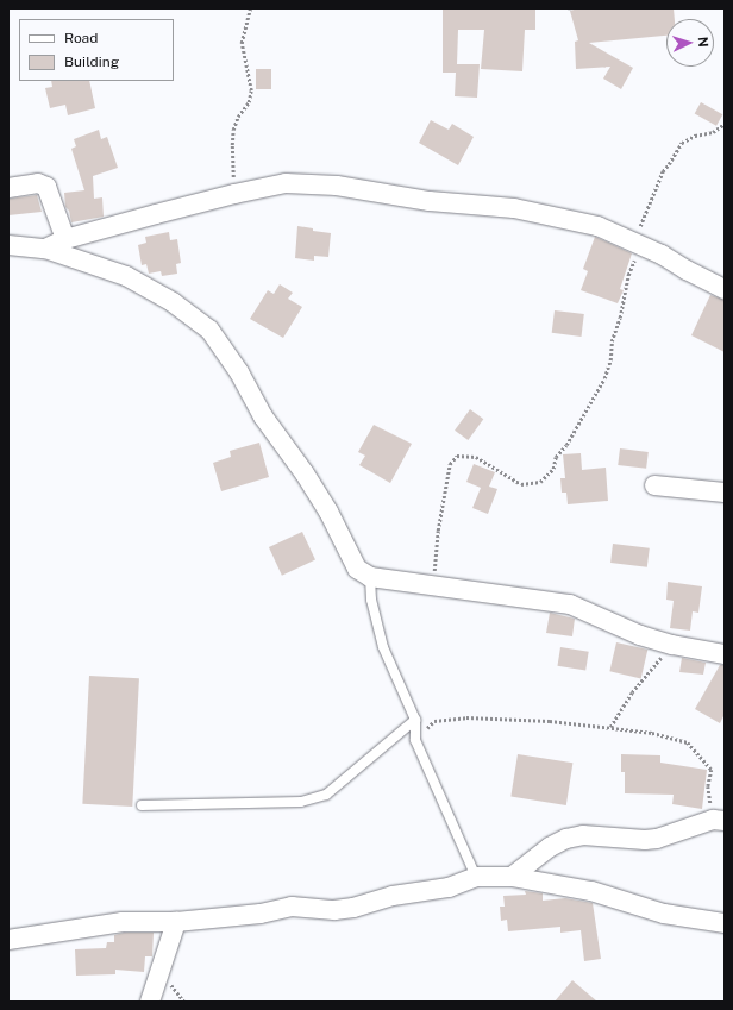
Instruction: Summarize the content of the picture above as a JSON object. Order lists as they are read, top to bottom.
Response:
{
  "legend": ["Road", "Building"],
  "north": "right"
}
